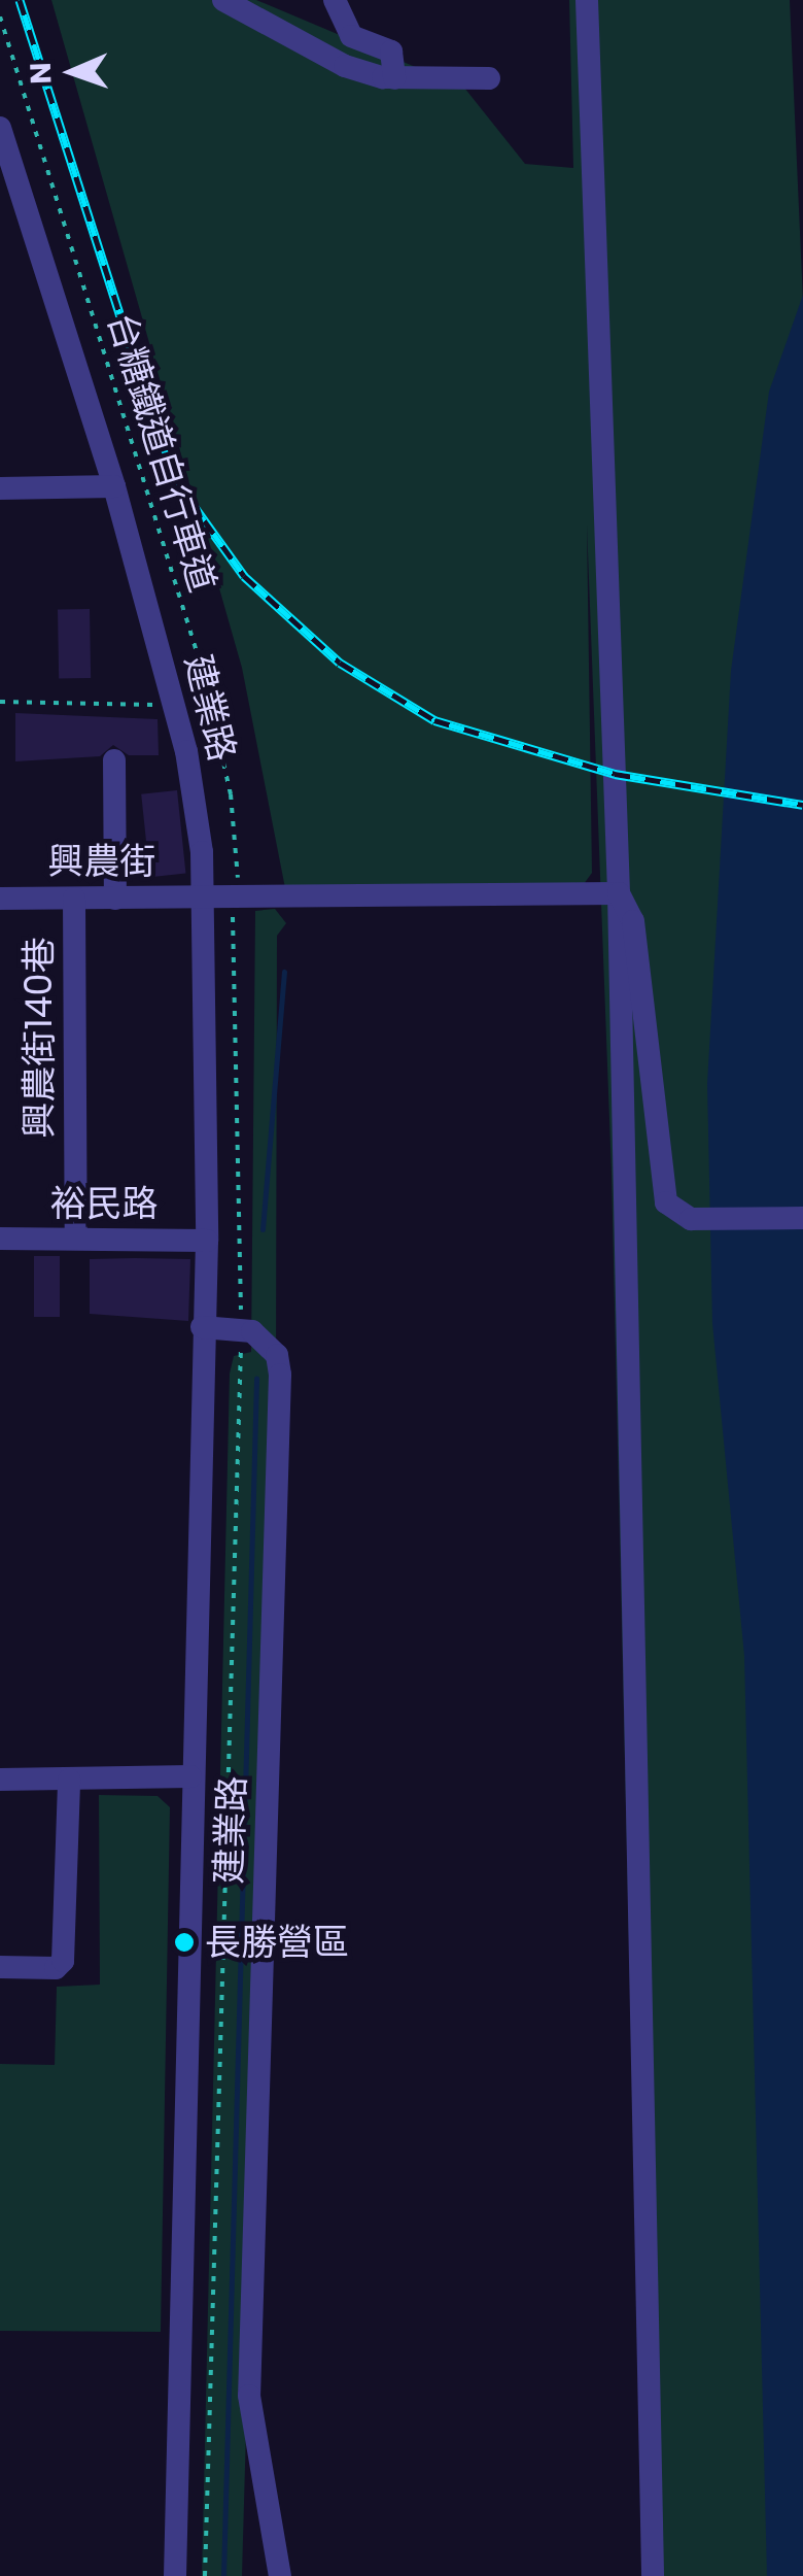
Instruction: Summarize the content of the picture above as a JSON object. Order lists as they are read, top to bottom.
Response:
{
  "streets": {
    "street": [
      "建業路",
      "興農街",
      "興農街140巷",
      "裕民路"
    ],
    "path": ["台糖鐵道自行車道"]
  },
  "crossings": [
    ["台糖鐵道自行車道", "建業路"],
    ["台糖鐵道自行車道", "興農街"],
    ["建業路", "興農街"],
    ["建業路", "裕民路"],
    ["興農街", "興農街140巷"],
    ["興農街140巷", "裕民路"]
  ],
  "places": ["長勝營區"],
  "north": "left"
}
